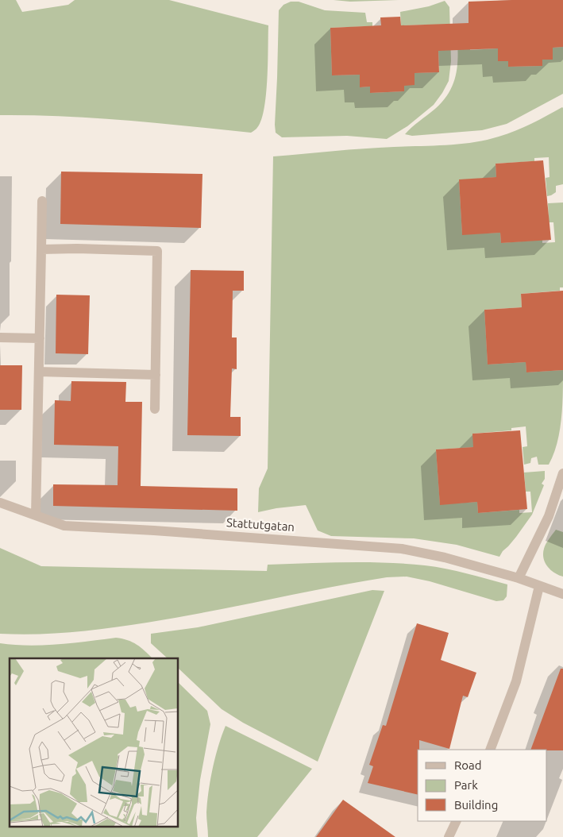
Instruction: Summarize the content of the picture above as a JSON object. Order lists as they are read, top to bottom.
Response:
{
  "streets": {
    "street": ["Stattutgatan"]
  },
  "legend": ["Road", "Park", "Building"]
}
